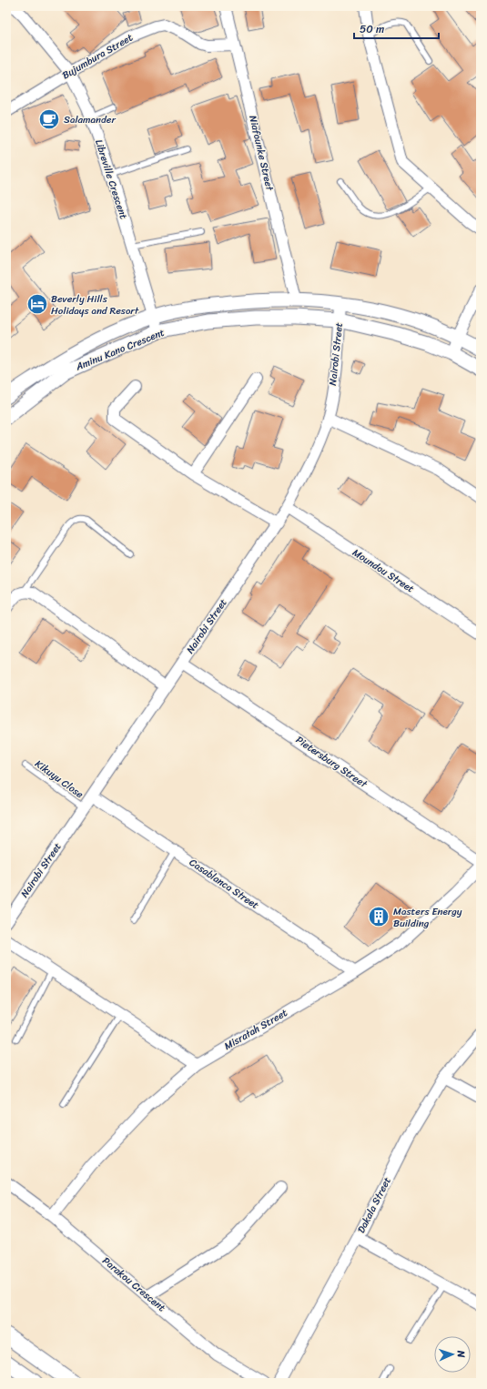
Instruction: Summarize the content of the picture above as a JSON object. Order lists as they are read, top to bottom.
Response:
{
  "streets": {
    "street": [
      "Bujumbura Street",
      "Niafounke Street",
      "Libreville Crescent",
      "Aminu Kano Crescent",
      "Nairobi Street",
      "Moundou Street",
      "Pietersburg Street",
      "Casablanca Street",
      "Misratah Street",
      "Dakala Street",
      "Parakou Crescent"
    ],
    "lane": ["Kikuyu Close"]
  },
  "crossings": [
    ["Bujumbura Street", "Niafounke Street"],
    ["Bujumbura Street", "Libreville Crescent"],
    ["Libreville Crescent", "Aminu Kano Crescent"],
    ["Aminu Kano Crescent", "Nairobi Street"],
    ["Nairobi Street", "Moundou Street"],
    ["Nairobi Street", "Pietersburg Street"],
    ["Nairobi Street", "Kikuyu Close"],
    ["Nairobi Street", "Casablanca Street"],
    ["Casablanca Street", "Misratah Street"],
    ["Misratah Street", "Parakou Crescent"]
  ],
  "places": {
    "cafe": ["Salamander"],
    "hotel": ["Beverly Hills Holidays and Resort"],
    "building": ["Masters Energy Building"]
  },
  "scale_bar": "50 m",
  "north": "right"
}
